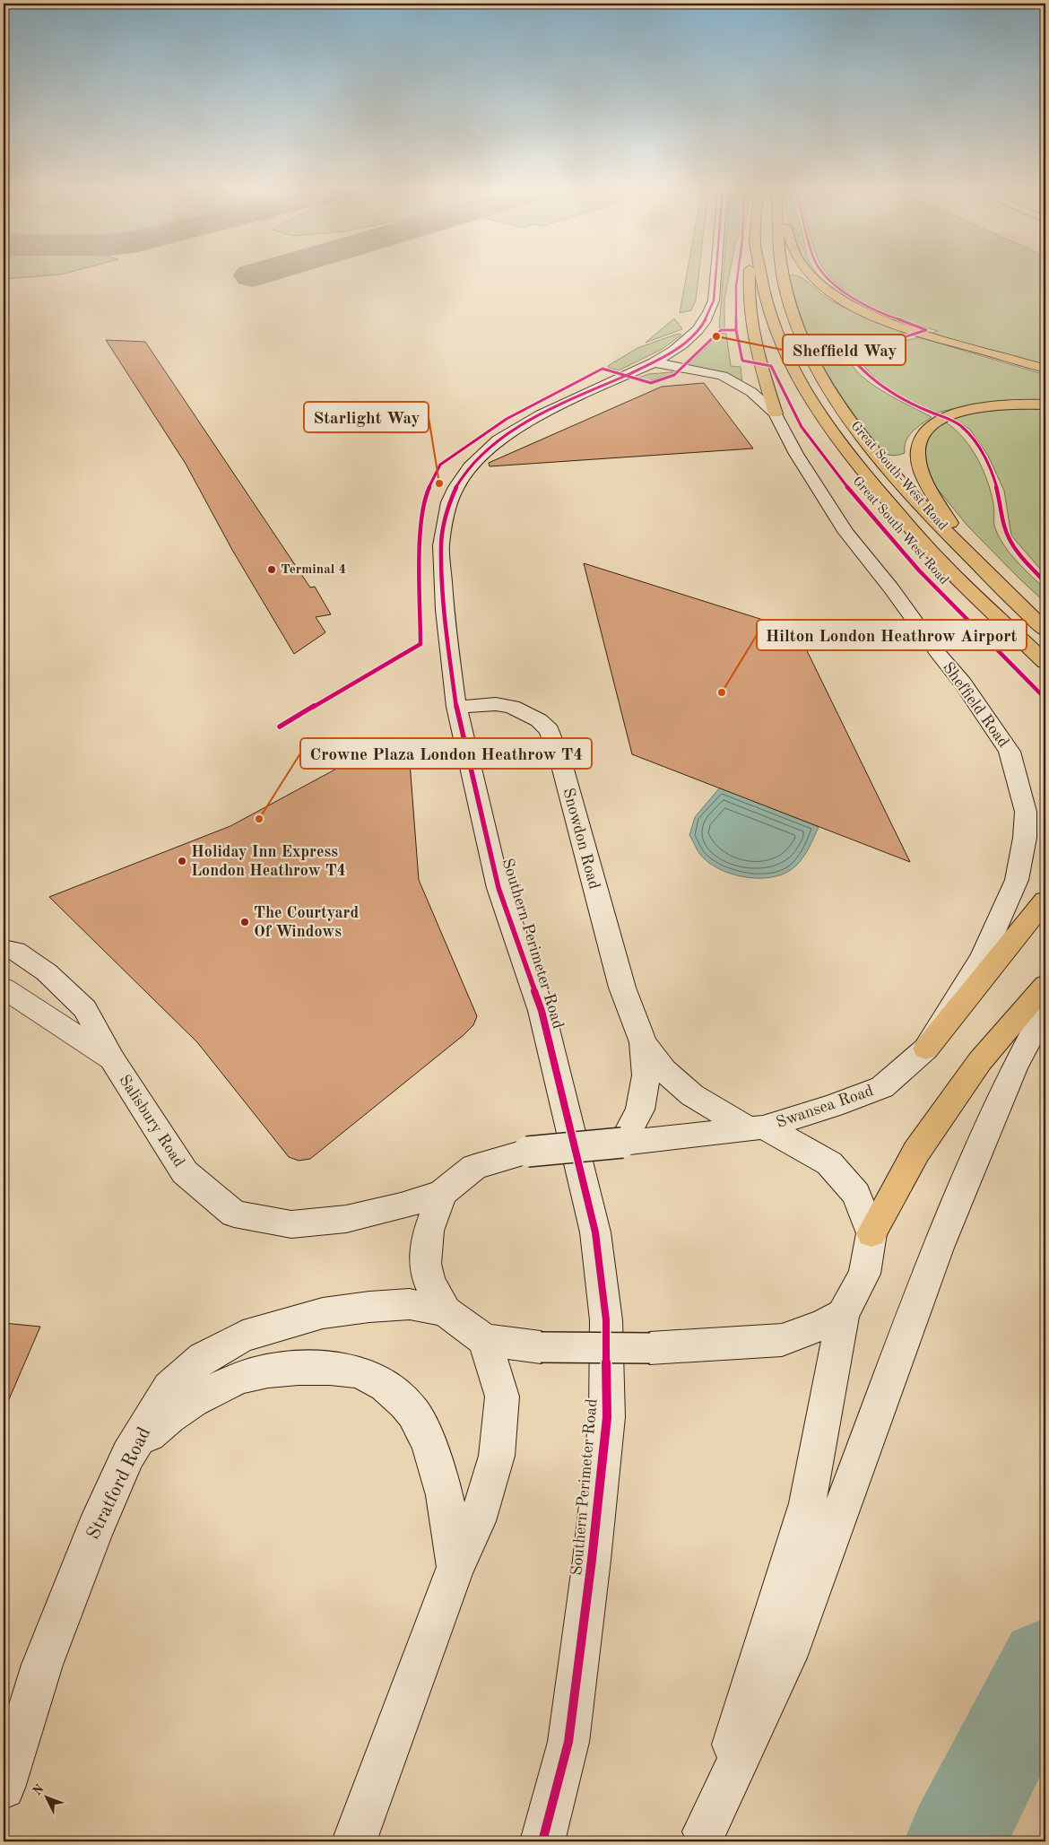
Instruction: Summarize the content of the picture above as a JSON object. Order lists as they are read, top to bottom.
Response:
{
  "streets": {
    "highway": ["Great South-West Road", "Great South West Road"],
    "street": [
      "Sheffield Road",
      "Snowdon Road",
      "Southern Perimeter Road",
      "Swansea Road",
      "Salisbury Road",
      "Stratford Road"
    ]
  },
  "crossings": [
    ["Sheffield Road", "Swansea Road"],
    ["Snowdon Road", "Southern Perimeter Road"],
    ["Snowdon Road", "Swansea Road"],
    ["Swansea Road", "Salisbury Road"]
  ],
  "places": [
    "Sheffield Way",
    "Starlight Way",
    "Terminal 4",
    "Hilton London Heathrow Airport",
    "Crowne Plaza London Heathrow T4",
    "Holiday Inn Express London Heathrow T4",
    "The Courtyard Of Windows"
  ],
  "north": "top left"
}
